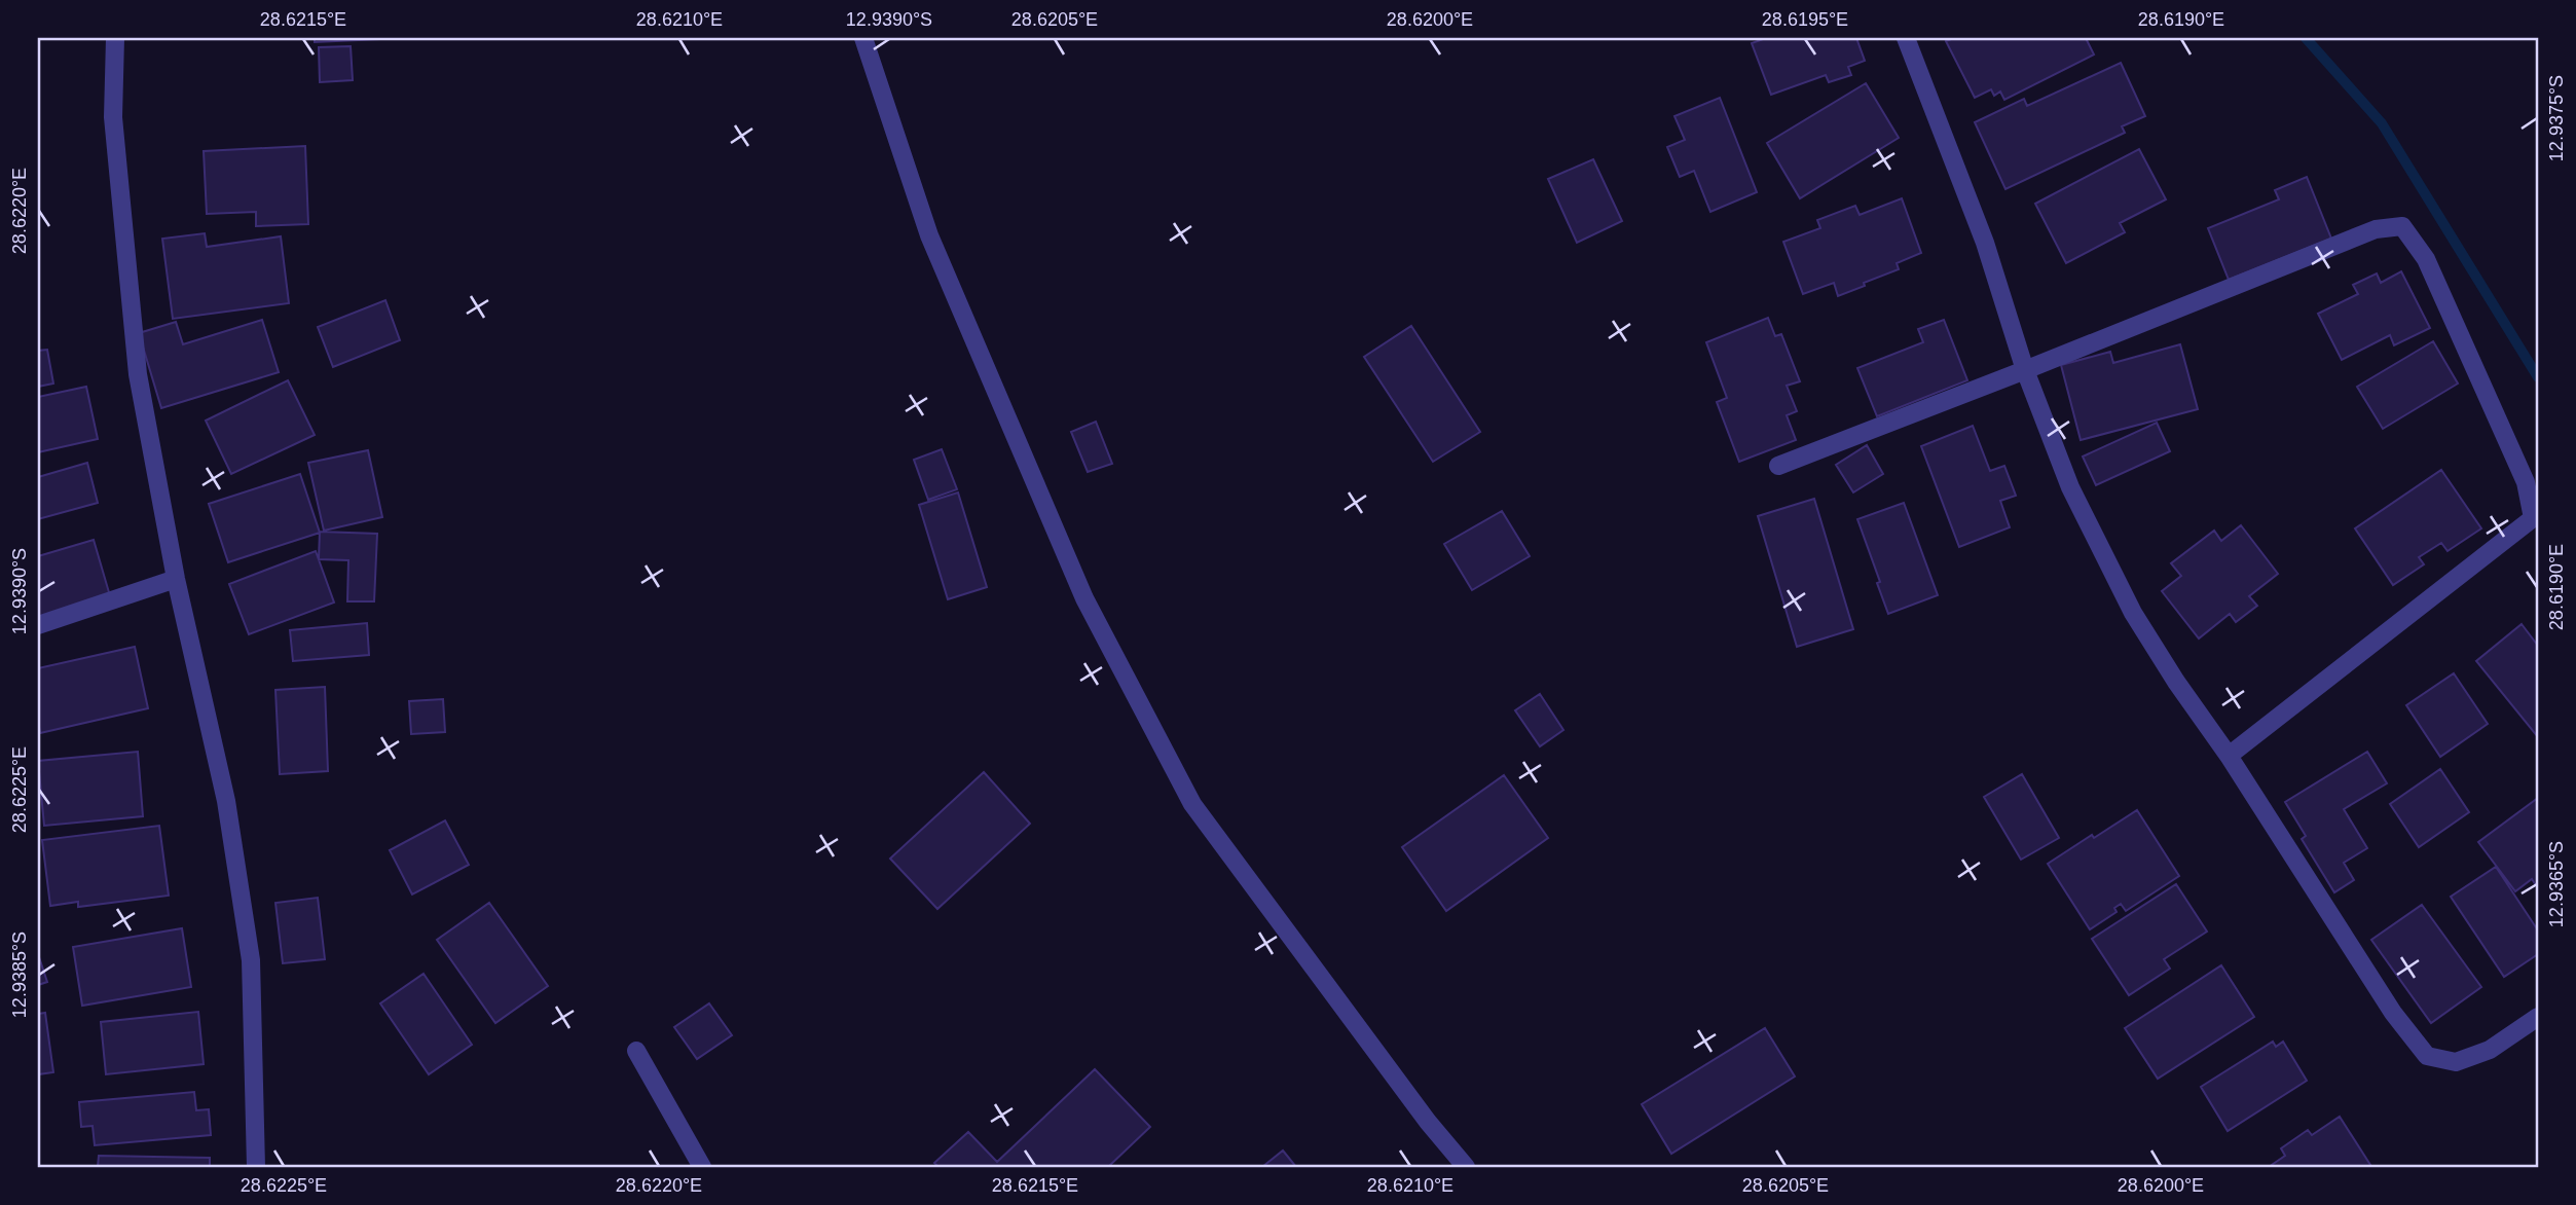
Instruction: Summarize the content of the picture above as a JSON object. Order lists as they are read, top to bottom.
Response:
{
  "coordinates": [
    "28.6215°E",
    "28.6210°E",
    "12.9390°S",
    "28.6205°E",
    "28.6200°E",
    "28.6195°E",
    "28.6190°E",
    "12.9375°S",
    "28.6220°E",
    "28.6225°E",
    "12.9365°S",
    "12.9385°S"
  ]
}
